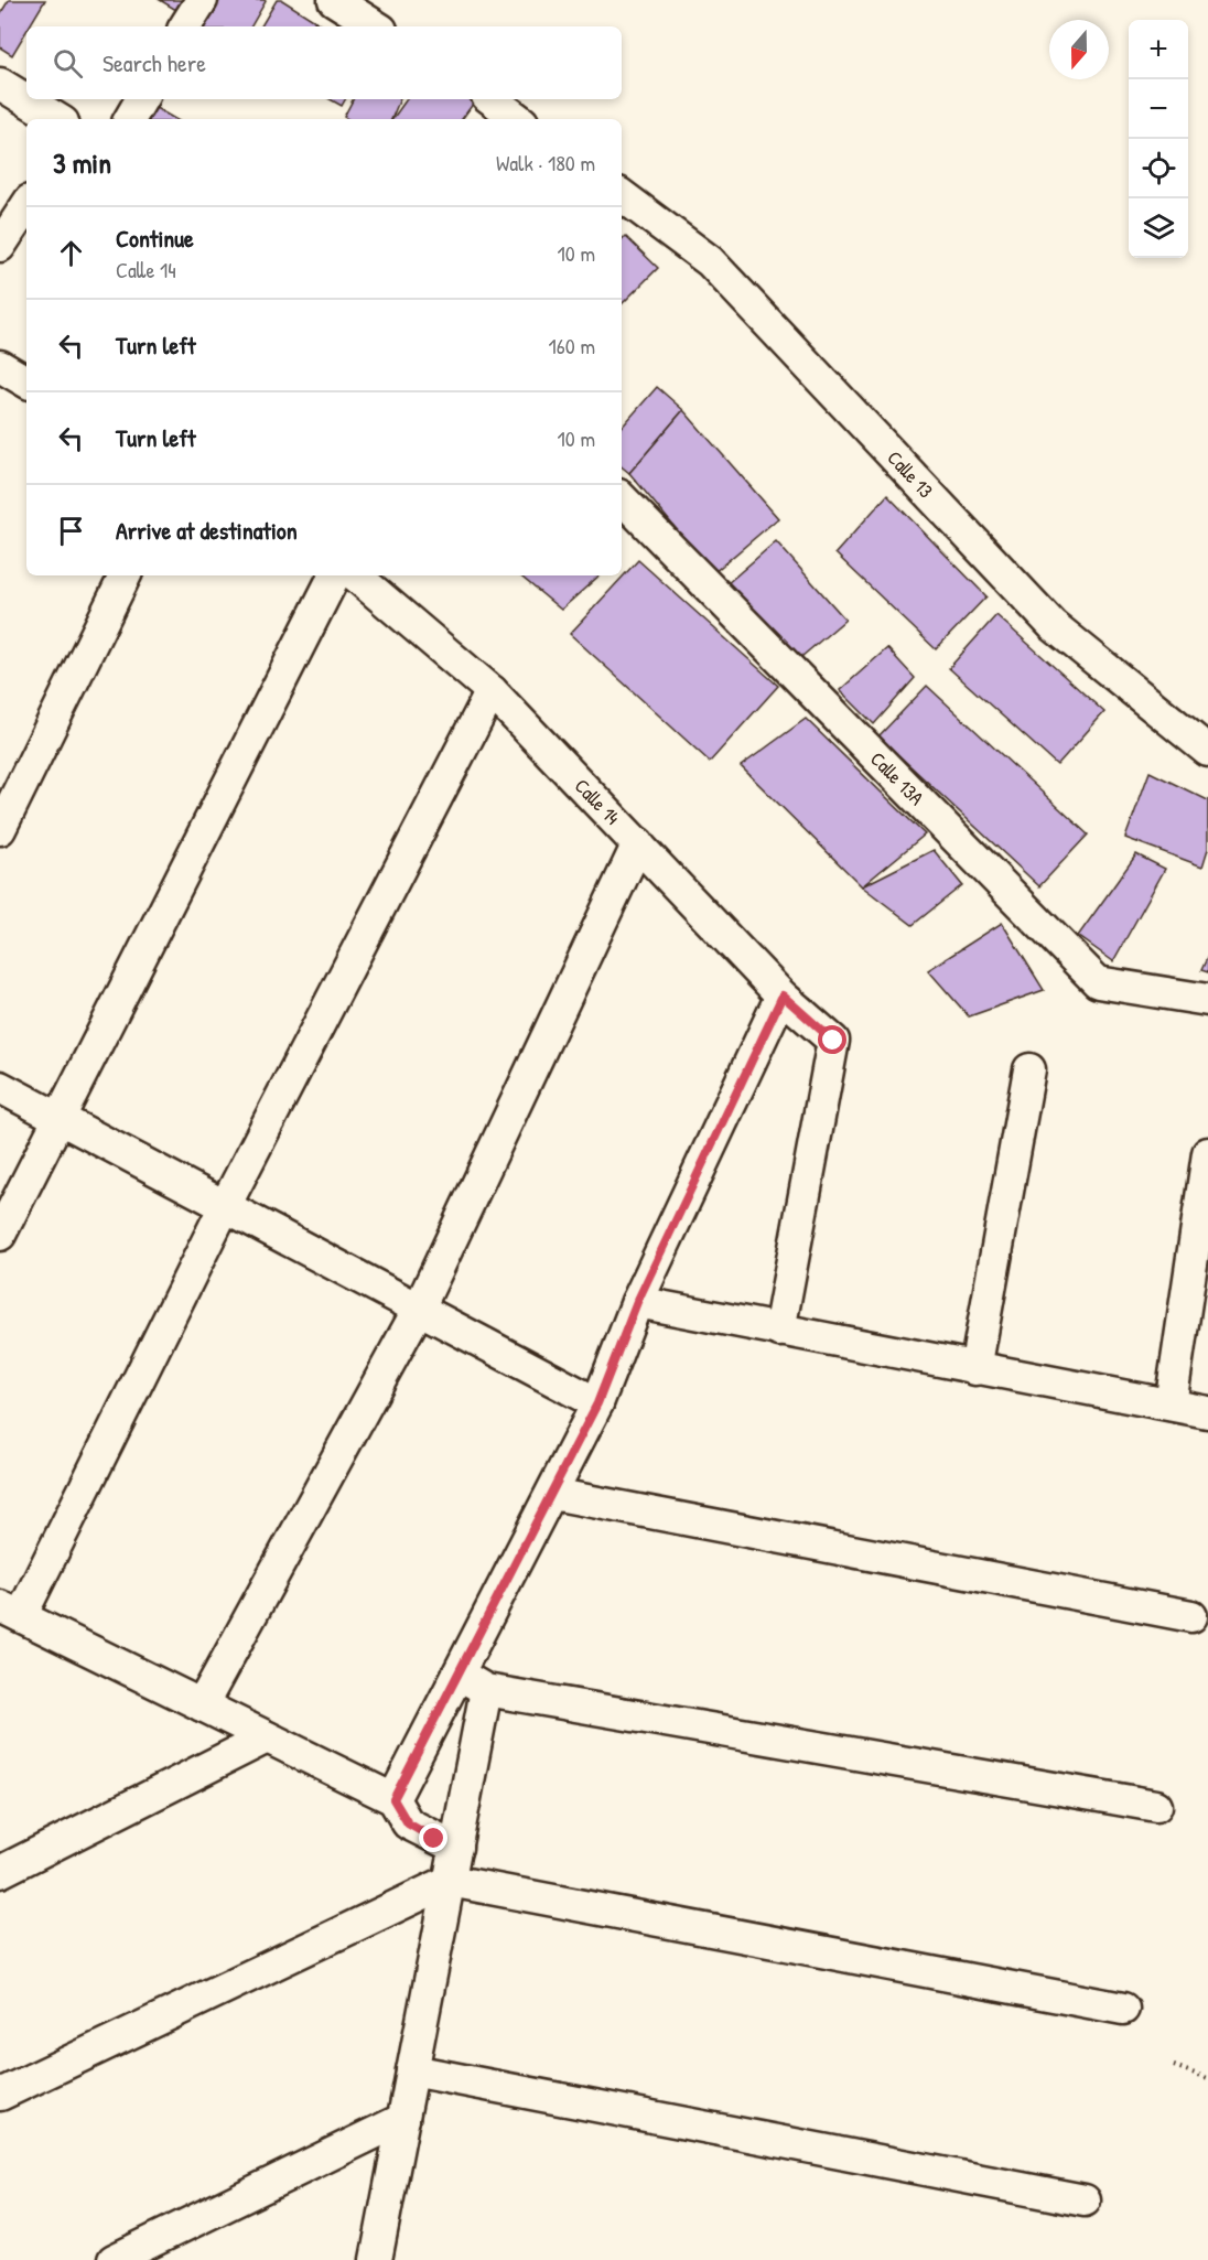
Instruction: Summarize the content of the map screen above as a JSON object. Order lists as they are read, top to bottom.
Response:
{
  "streets": {
    "street": ["Calle 13", "Calle 13A", "Calle 14"]
  },
  "north": "bottom",
  "page": {
    "map_buttons": ["+", "−"],
    "search": "Search here",
    "heading": ["3 min", "Walk · 180 m"],
    "list": [
      ["Continue", "Calle 14", "10 m"],
      ["Turn left", "160 m"],
      ["Turn left", "10 m"],
      "Arrive at destination"
    ]
  }
}
